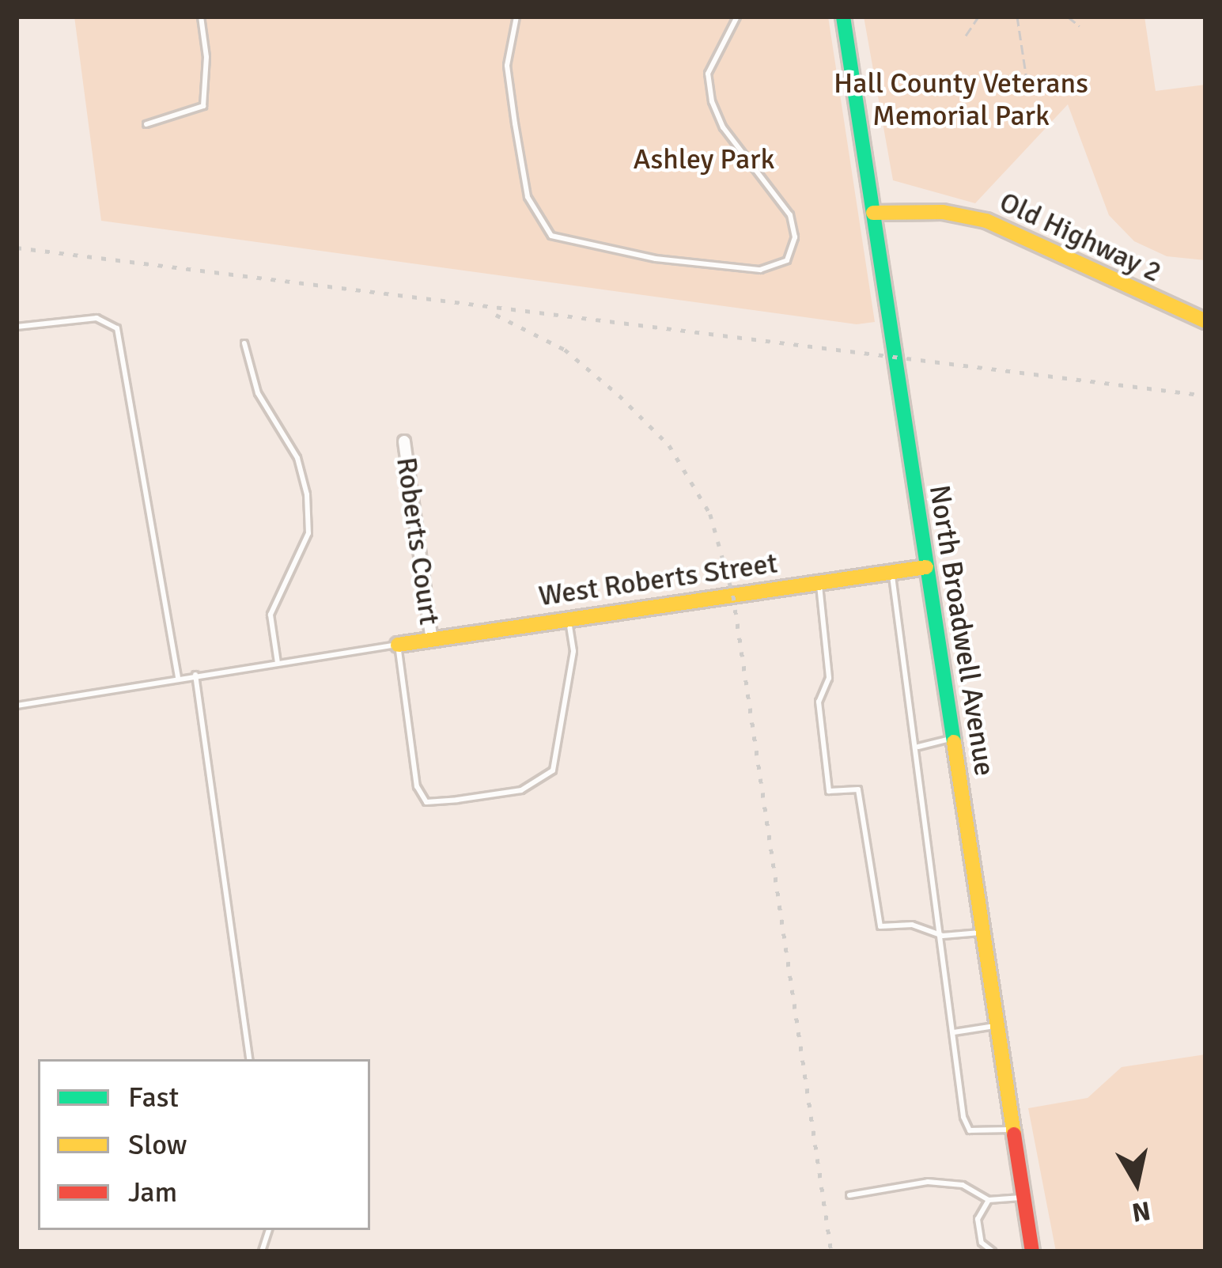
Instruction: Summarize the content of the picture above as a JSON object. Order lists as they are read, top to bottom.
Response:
{
  "streets": {
    "main road": ["Old Highway 2", "West Roberts Street", "North Broadwell Avenue"],
    "street": ["Roberts Court"]
  },
  "crossings": [
    ["Old Highway 2", "North Broadwell Avenue"],
    ["Roberts Court", "West Roberts Street"],
    ["West Roberts Street", "North Broadwell Avenue"]
  ],
  "parks": ["Hall County Veterans Memorial Park", "Ashley Park"],
  "legend": ["Fast", "Slow", "Jam"],
  "north": "bottom"
}
